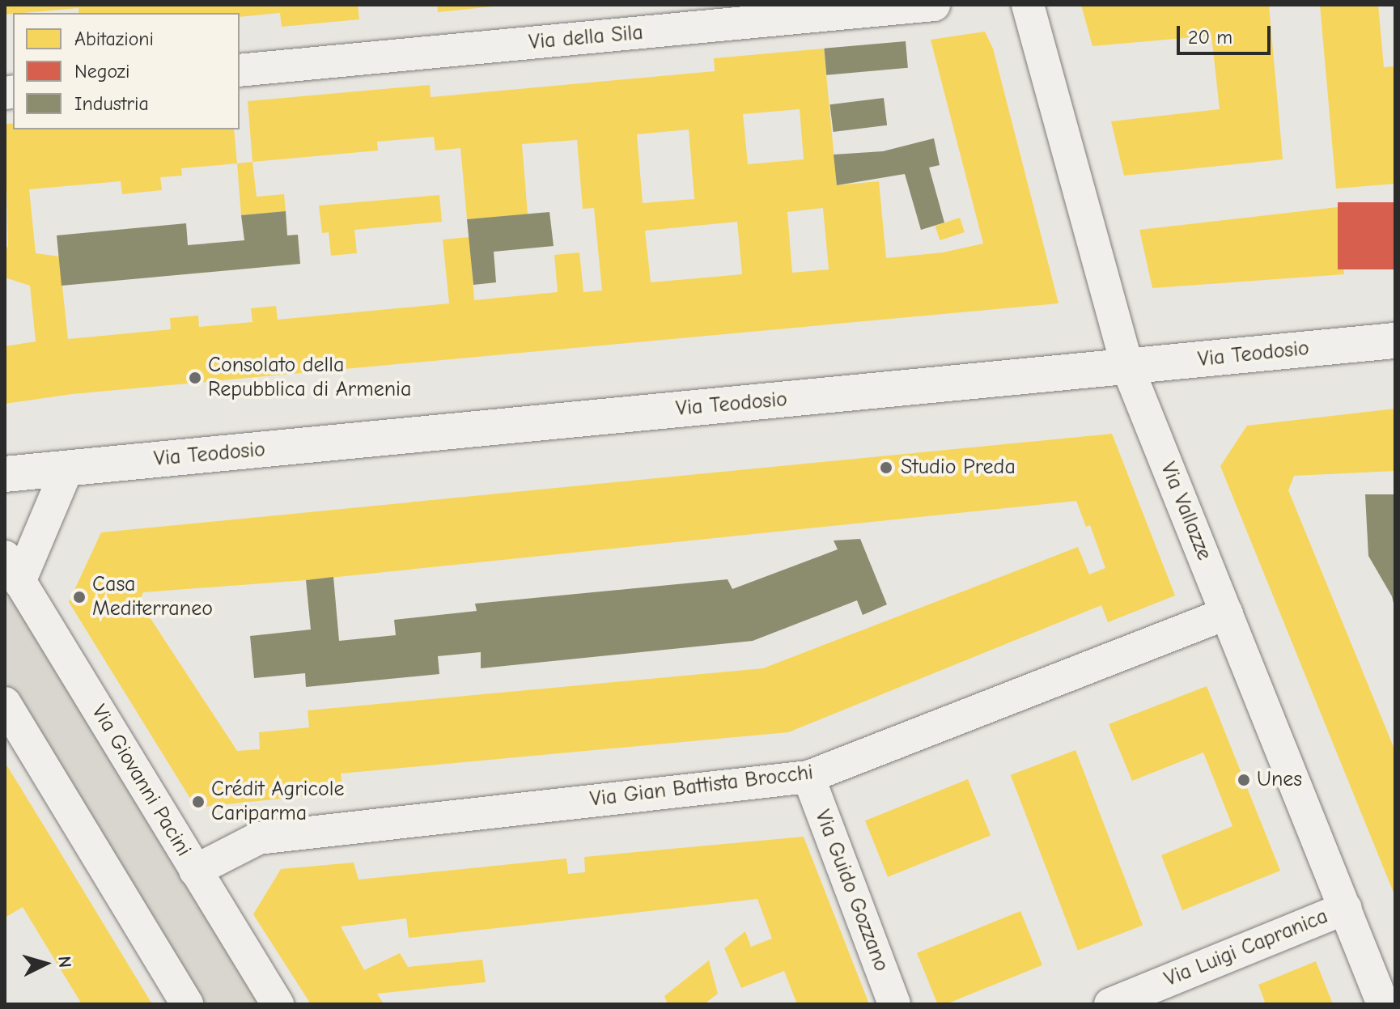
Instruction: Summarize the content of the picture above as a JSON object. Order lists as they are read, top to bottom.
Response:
{
  "streets": {
    "street": [
      "Via della Sila",
      "Via Teodosio",
      "Via Vallazze",
      "Via Giovanni Pacini",
      "Via Gian Battista Brocchi",
      "Via Guido Gozzano",
      "Via Luigi Capranica"
    ]
  },
  "crossings": [
    ["Via Teodosio", "Via Vallazze"],
    ["Via Vallazze", "Via Gian Battista Brocchi"],
    ["Via Vallazze", "Via Luigi Capranica"],
    ["Via Giovanni Pacini", "Via Gian Battista Brocchi"],
    ["Via Gian Battista Brocchi", "Via Guido Gozzano"]
  ],
  "places": [
    "Consolato della Repubblica di Armenia",
    "Studio Preda",
    "Casa Mediterraneo",
    "Unes",
    "Crédit Agricole Cariparma"
  ],
  "legend": ["Abitazioni", "Negozi", "Industria"],
  "scale_bar": "20 m",
  "north": "right"
}
